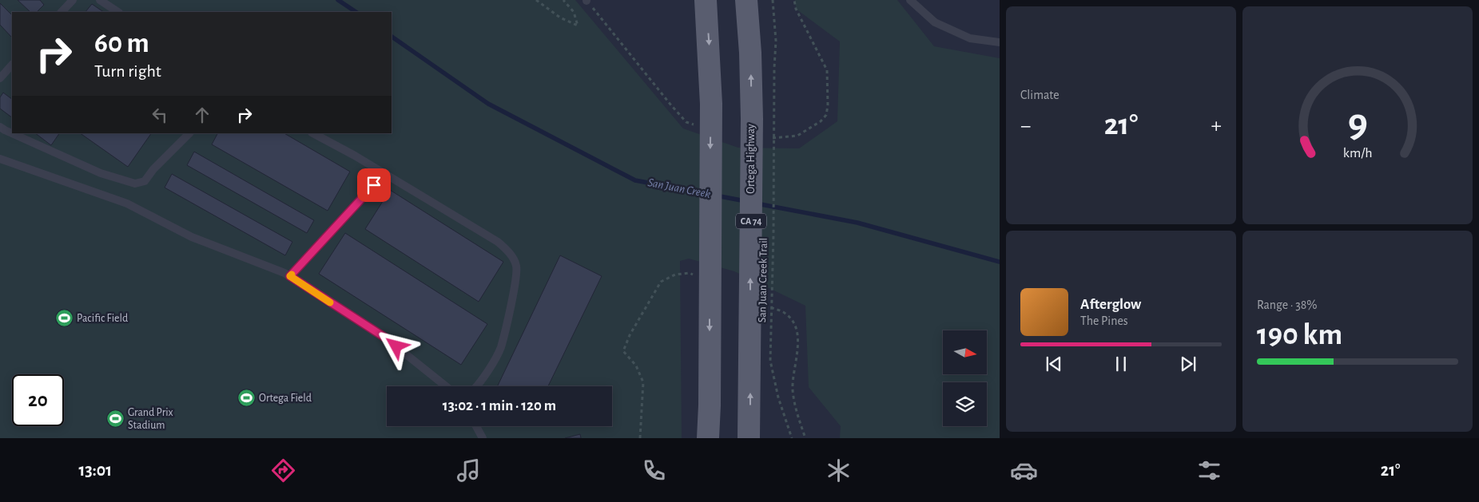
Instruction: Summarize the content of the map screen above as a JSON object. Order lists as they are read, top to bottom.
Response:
{
  "streets": {
    "main road": ["Ortega Highway", "CA 74"],
    "path": ["San Juan Creek Trail"]
  },
  "water": ["San Juan Creek"],
  "places": {
    "sports": ["Pacific Field", "Ortega Field", "Grand Prix Stadium"]
  },
  "north": "right",
  "page": {
    "tile": [
      "Climate",
      ["Range · 38%", "190 km"]
    ],
    "turn": ["60 m", "Turn right"],
    "heat": ["−", "21°", "+"],
    "song": ["Afterglow", "The Pines"],
    "limit": "20",
    "trip": "13:02 · 1 min · 120 m",
    "tabs": ["13:01", "21°"],
    "gauge": ["9", "km/h"]
  }
}
